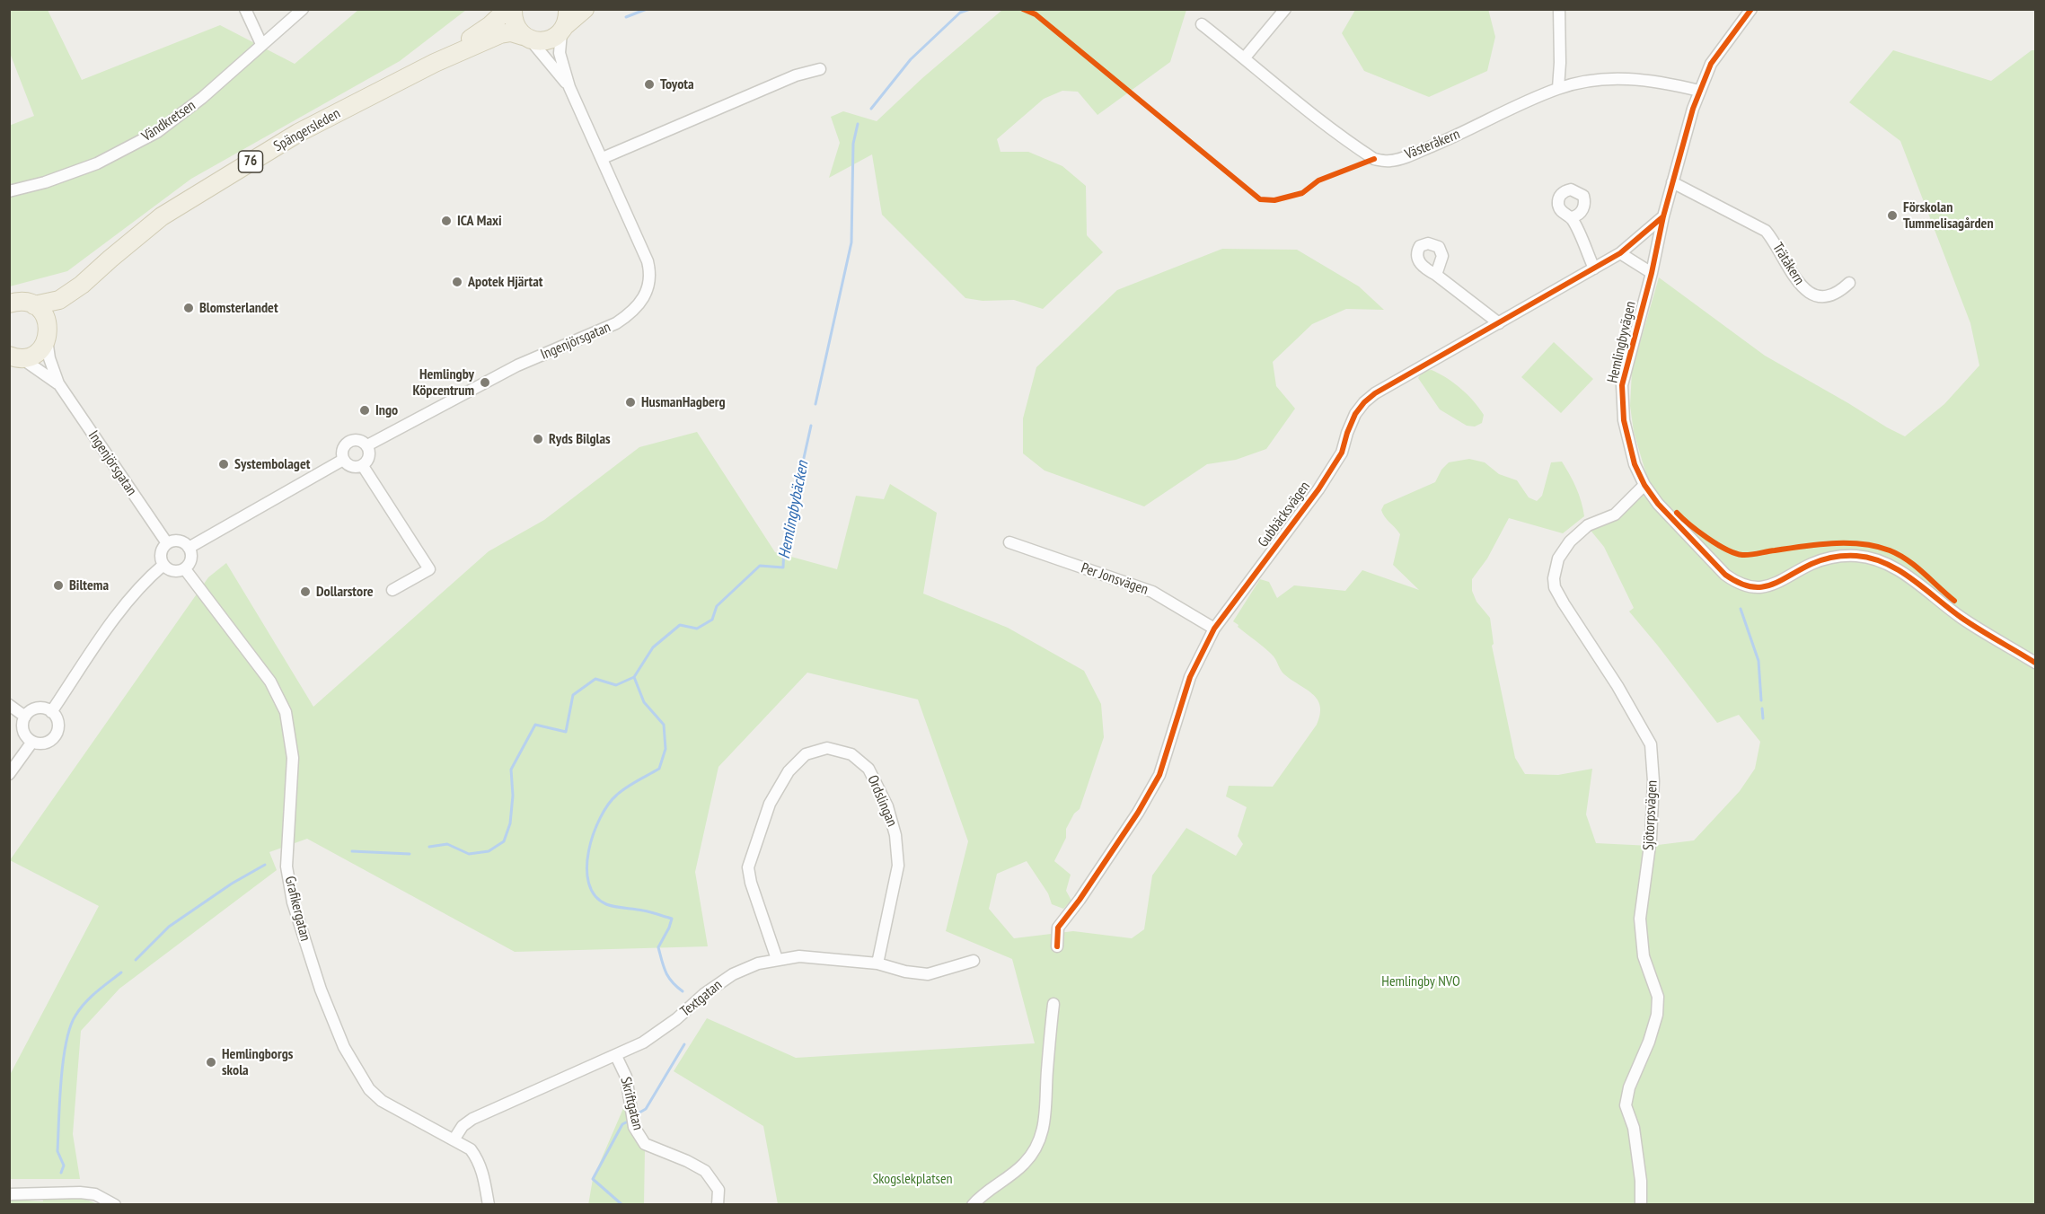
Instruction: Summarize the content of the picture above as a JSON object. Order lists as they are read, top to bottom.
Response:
{
  "streets": {
    "main road": ["Spängersleden", "76"],
    "street": [
      "Vändkretsen",
      "Västeråkern",
      "Trätåkern",
      "Ingenjörsgatan",
      "Hemlingbyvägen",
      "Gubbäcksvägen",
      "Per Jonsvägen",
      "Ordslingan",
      "Sjötorpsvägen",
      "Grafikergatan",
      "Textgatan",
      "Skriftgatan"
    ]
  },
  "crossings": [
    ["Spängersleden", "Ingenjörsgatan"],
    ["Västeråkern", "Hemlingbyvägen"],
    ["Trätåkern", "Hemlingbyvägen"],
    ["Ingenjörsgatan", "Grafikergatan"],
    ["Hemlingbyvägen", "Gubbäcksvägen"],
    ["Hemlingbyvägen", "Sjötorpsvägen"],
    ["Gubbäcksvägen", "Per Jonsvägen"],
    ["Ordslingan", "Textgatan"],
    ["Grafikergatan", "Textgatan"],
    ["Textgatan", "Skriftgatan"]
  ],
  "water": ["Hemlingbybäcken"],
  "parks": ["Hemlingby NVO", "Skogslekplatsen"],
  "places": [
    "Toyota",
    "Förskolan Tummelisagården",
    "ICA Maxi",
    "Apotek Hjärtat",
    "Blomsterlandet",
    "Hemlingby Köpcentrum",
    "HusmanHagberg",
    "Ingo",
    "Ryds Bilglas",
    "Systembolaget",
    "Biltema",
    "Dollarstore",
    "Hemlingborgs skola"
  ]
}
